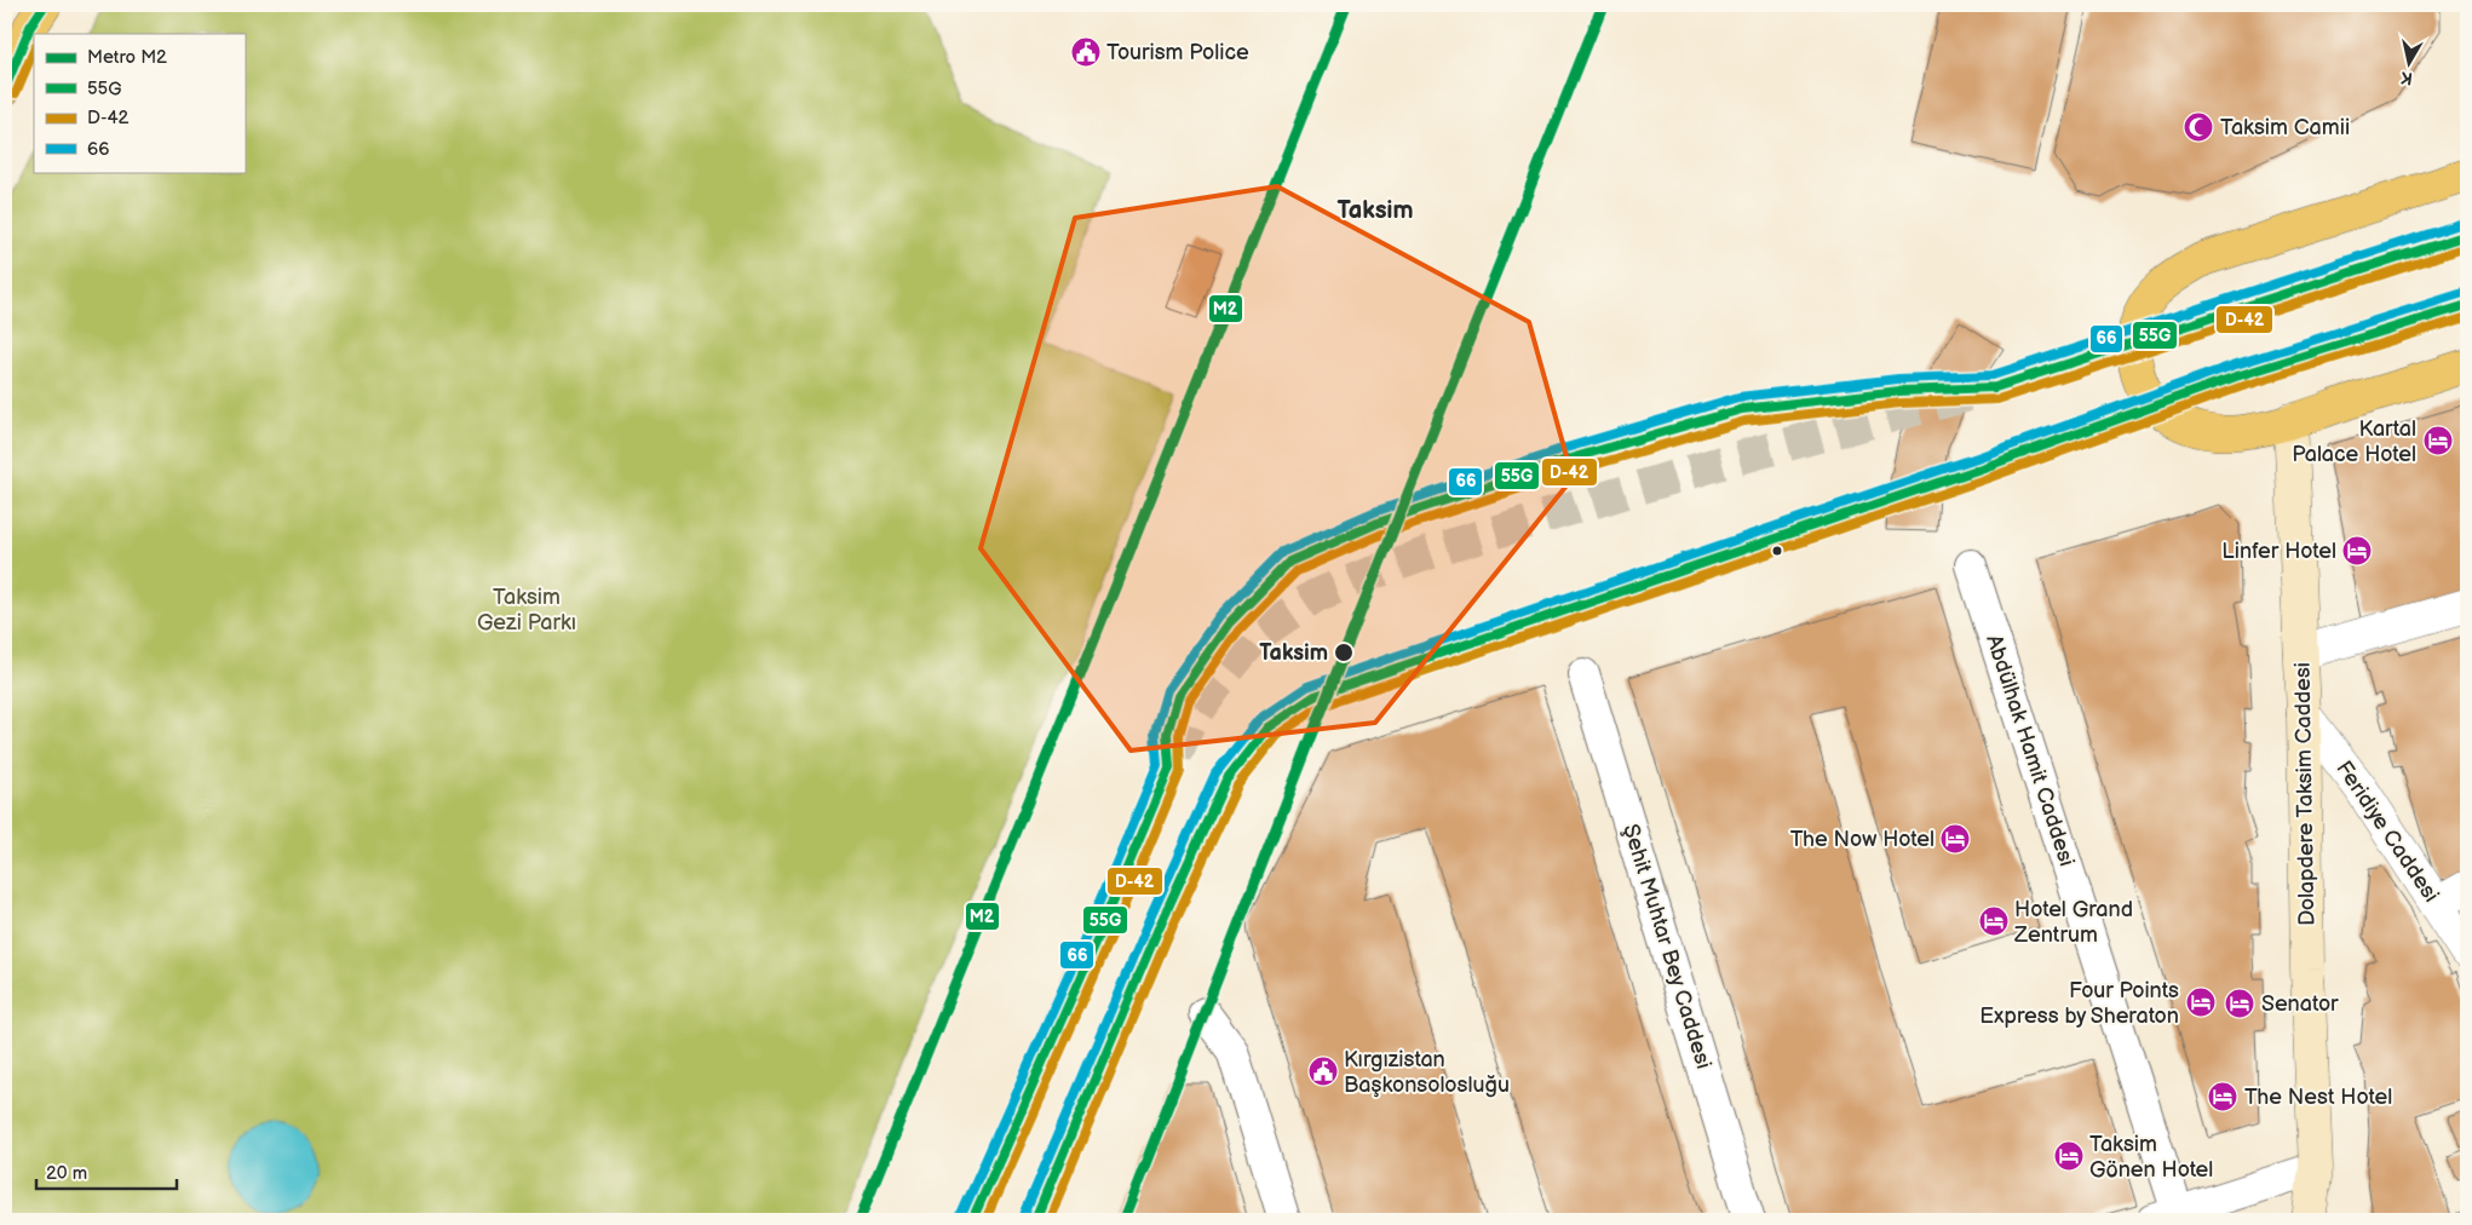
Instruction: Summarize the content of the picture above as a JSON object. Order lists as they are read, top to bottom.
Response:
{
  "streets": {
    "main road": ["Dolapdere Taksim Caddesi"],
    "street": ["Abdülhak Hamit Caddesi", "Feridiye Caddesi", "Şehit Muhtar Bey Caddesi"]
  },
  "crossings": [
    ["Dolapdere Taksim Caddesi", "Feridiye Caddesi"]
  ],
  "districts": ["Taksim"],
  "parks": ["Taksim Gezi Parkı"],
  "places": {
    "public building": ["Tourism Police", "Kırgızistan Başkonsolosluğu"],
    "mosque": ["Taksim Camii"],
    "hotel": [
      "Kartal Palace Hotel",
      "Linfer Hotel",
      "The Now Hotel",
      "Hotel Grand Zentrum",
      "Four Points Express by Sheraton",
      "Senator",
      "The Nest Hotel",
      "Taksim Gönen Hotel"
    ],
    "other": ["Taksim"]
  },
  "lines": [
    "metro line M2",
    "transit line 55G",
    "transit line D-42",
    "transit line 66"
  ],
  "legend": [
    "Metro M2",
    "55G",
    "D-42",
    "66"
  ],
  "scale_bar": "20 m",
  "north": "bottom"
}
